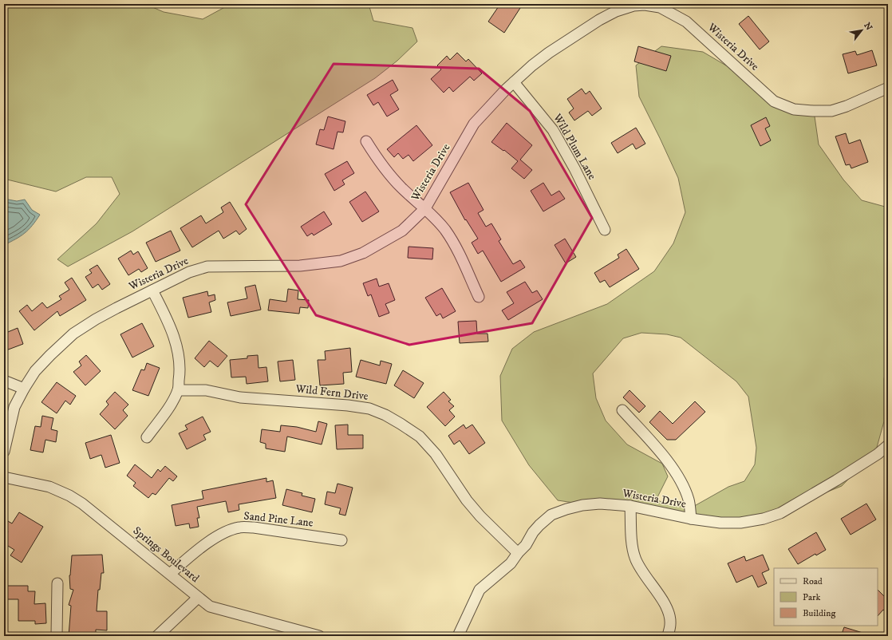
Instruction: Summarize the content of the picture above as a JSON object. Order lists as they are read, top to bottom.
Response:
{
  "streets": {
    "street": [
      "Wisteria Drive",
      "Wild Plum Lane",
      "Wild Fern Drive",
      "Sand Pine Lane",
      "Springs Boulevard"
    ]
  },
  "crossings": [
    ["Wisteria Drive", "Wild Plum Lane"],
    ["Wisteria Drive", "Wild Fern Drive"],
    ["Sand Pine Lane", "Springs Boulevard"]
  ],
  "legend": ["Road", "Park", "Building"],
  "north": "top right"
}
